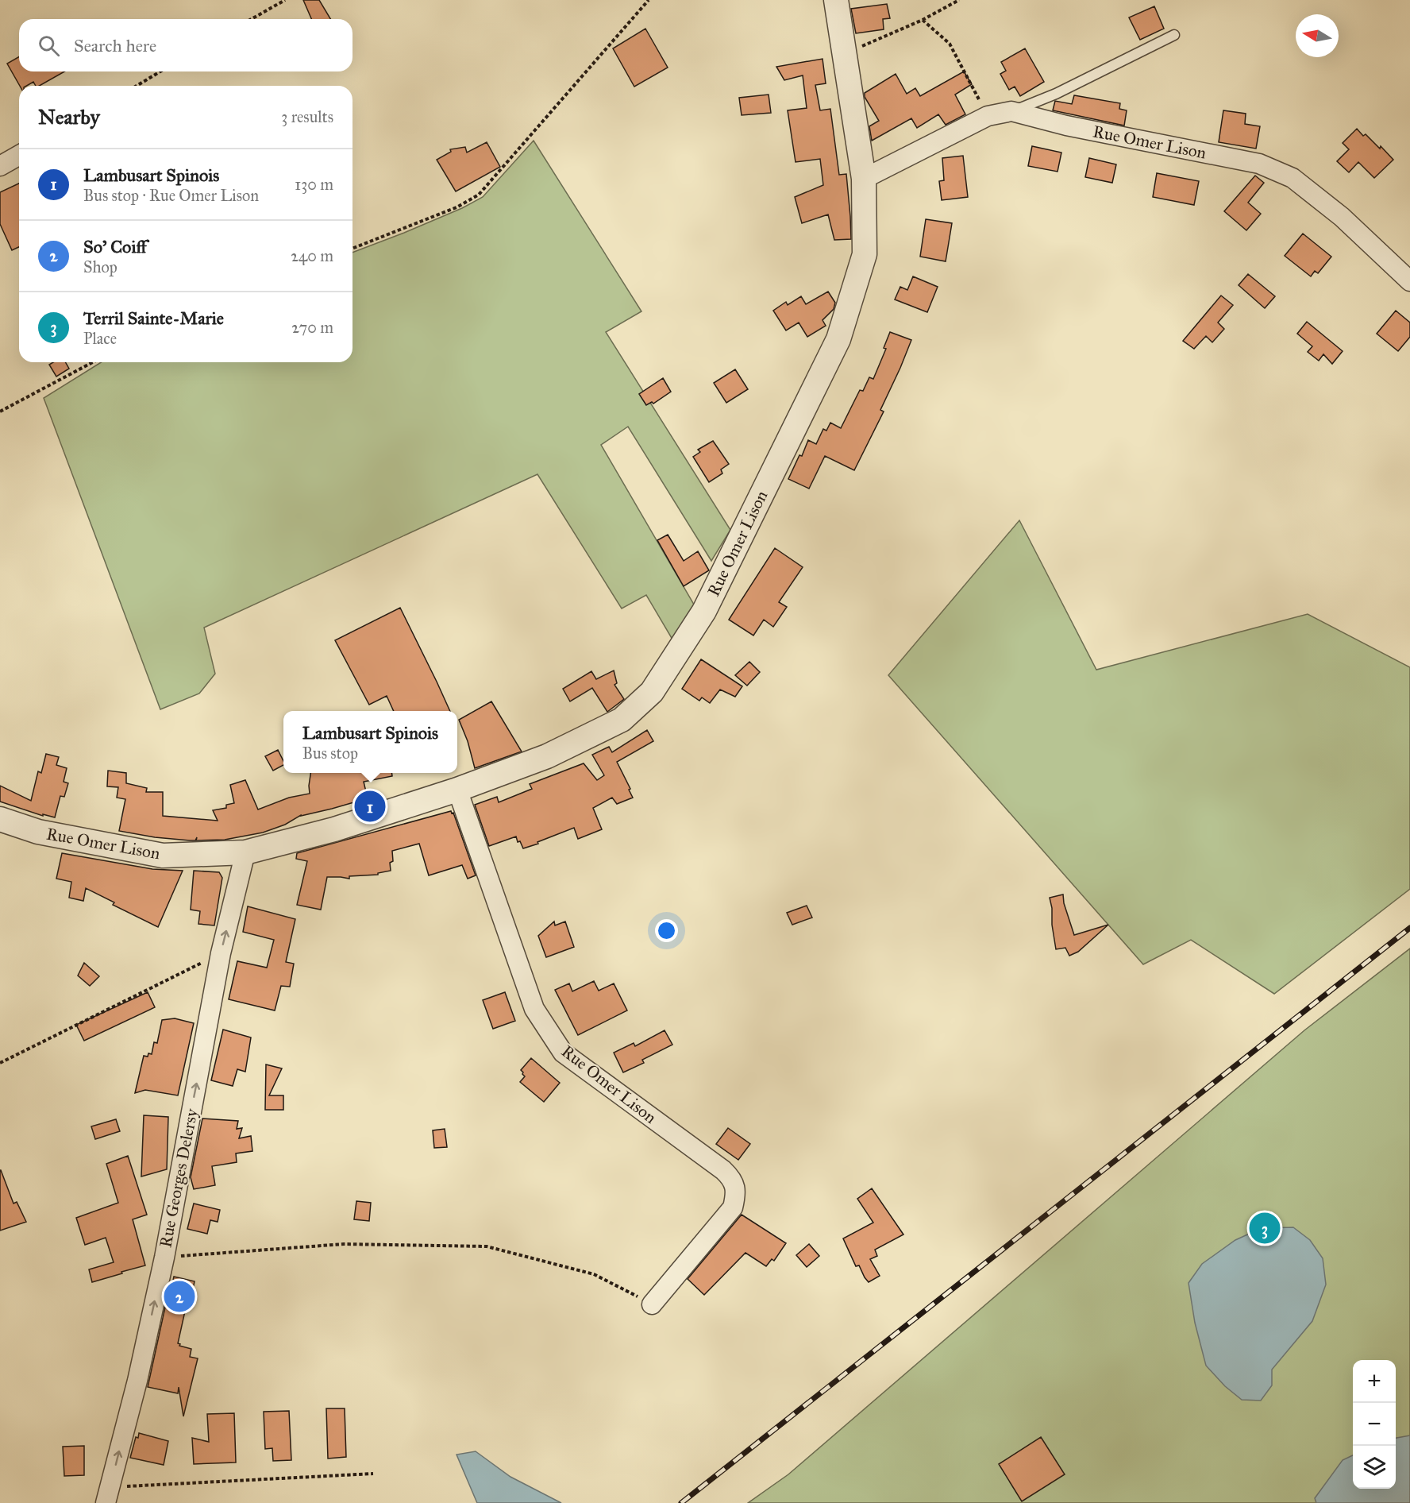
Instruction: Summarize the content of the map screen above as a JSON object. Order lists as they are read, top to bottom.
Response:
{
  "streets": {
    "street": ["Rue Omer Lison", "Rue Georges Delersy"]
  },
  "crossings": [
    ["Rue Omer Lison", "Rue Georges Delersy"]
  ],
  "one_way": ["Rue Georges Delersy"],
  "north": "left",
  "page": {
    "search": "Search here",
    "heading": ["Nearby", "3 results"],
    "list": [
      {
        "mark": "1",
        "name": "Lambusart Spinois",
        "note": "Bus stop · Rue Omer Lison",
        "value": "130 m"
      },
      {
        "mark": "2",
        "name": "So' Coiff",
        "note": "Shop",
        "value": "240 m"
      },
      {
        "mark": "3",
        "name": "Terril Sainte-Marie",
        "note": "Place",
        "value": "270 m"
      }
    ],
    "popup": ["Lambusart Spinois", "Bus stop"],
    "pins": ["1", "3", "2"],
    "map_buttons": ["+", "−"]
  }
}
